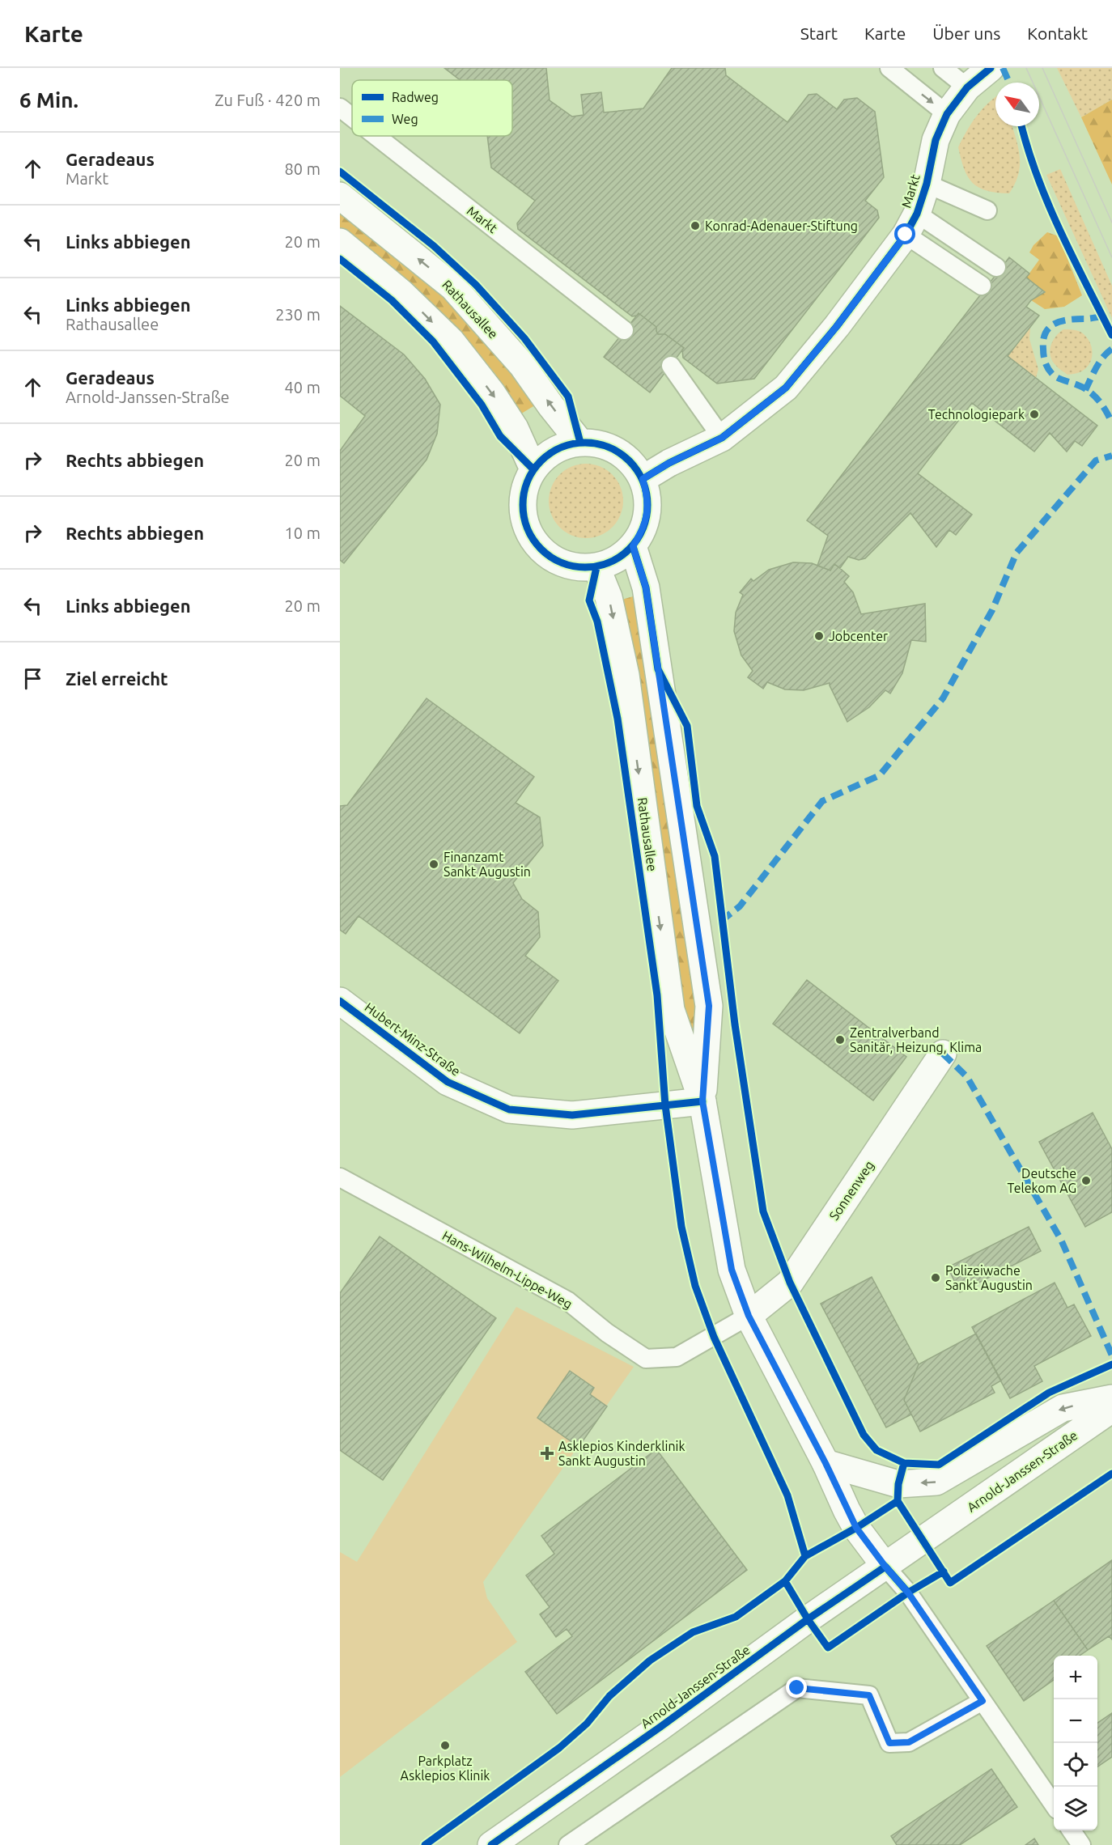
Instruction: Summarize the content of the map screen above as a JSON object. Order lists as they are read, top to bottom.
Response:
{
  "streets": {
    "street": [
      "Markt",
      "Rathausallee",
      "Hubert-Minz-Straße",
      "Sonnenweg",
      "Arnold-Janssen-Straße"
    ],
    "lane": ["Hans-Wilhelm-Lippe-Weg"]
  },
  "crossings": [
    ["Markt", "Rathausallee"],
    ["Rathausallee", "Hubert-Minz-Straße"],
    ["Rathausallee", "Sonnenweg"],
    ["Rathausallee", "Hans-Wilhelm-Lippe-Weg"],
    ["Rathausallee", "Arnold-Janssen-Straße"],
    ["Sonnenweg", "Hans-Wilhelm-Lippe-Weg"]
  ],
  "places": {
    "other": [
      "Konrad-Adenauer-Stiftung",
      "Technologiepark",
      "Jobcenter",
      "Finanzamt Sankt Augustin",
      "Zentralverband Sanitär, Heizung, Klima",
      "Deutsche Telekom AG",
      "Polizeiwache Sankt Augustin",
      "Parkplatz Asklepios Klinik"
    ],
    "health": ["Asklepios Kinderklinik Sankt Augustin"]
  },
  "legend": ["Radweg", "Weg"],
  "north": "top left",
  "page": {
    "header": "Karte",
    "nav": [
      "Start",
      "Karte",
      "Über uns",
      "Kontakt"
    ],
    "heading": ["6 Min.", "Zu Fuß · 420 m"],
    "list": [
      ["Geradeaus", "Markt", "80 m"],
      ["Links abbiegen", "20 m"],
      ["Links abbiegen", "Rathausallee", "230 m"],
      ["Geradeaus", "Arnold-Janssen-Straße", "40 m"],
      ["Rechts abbiegen", "20 m"],
      ["Rechts abbiegen", "10 m"],
      ["Links abbiegen", "20 m"],
      "Ziel erreicht"
    ],
    "map_buttons": ["+", "−"]
  }
}
